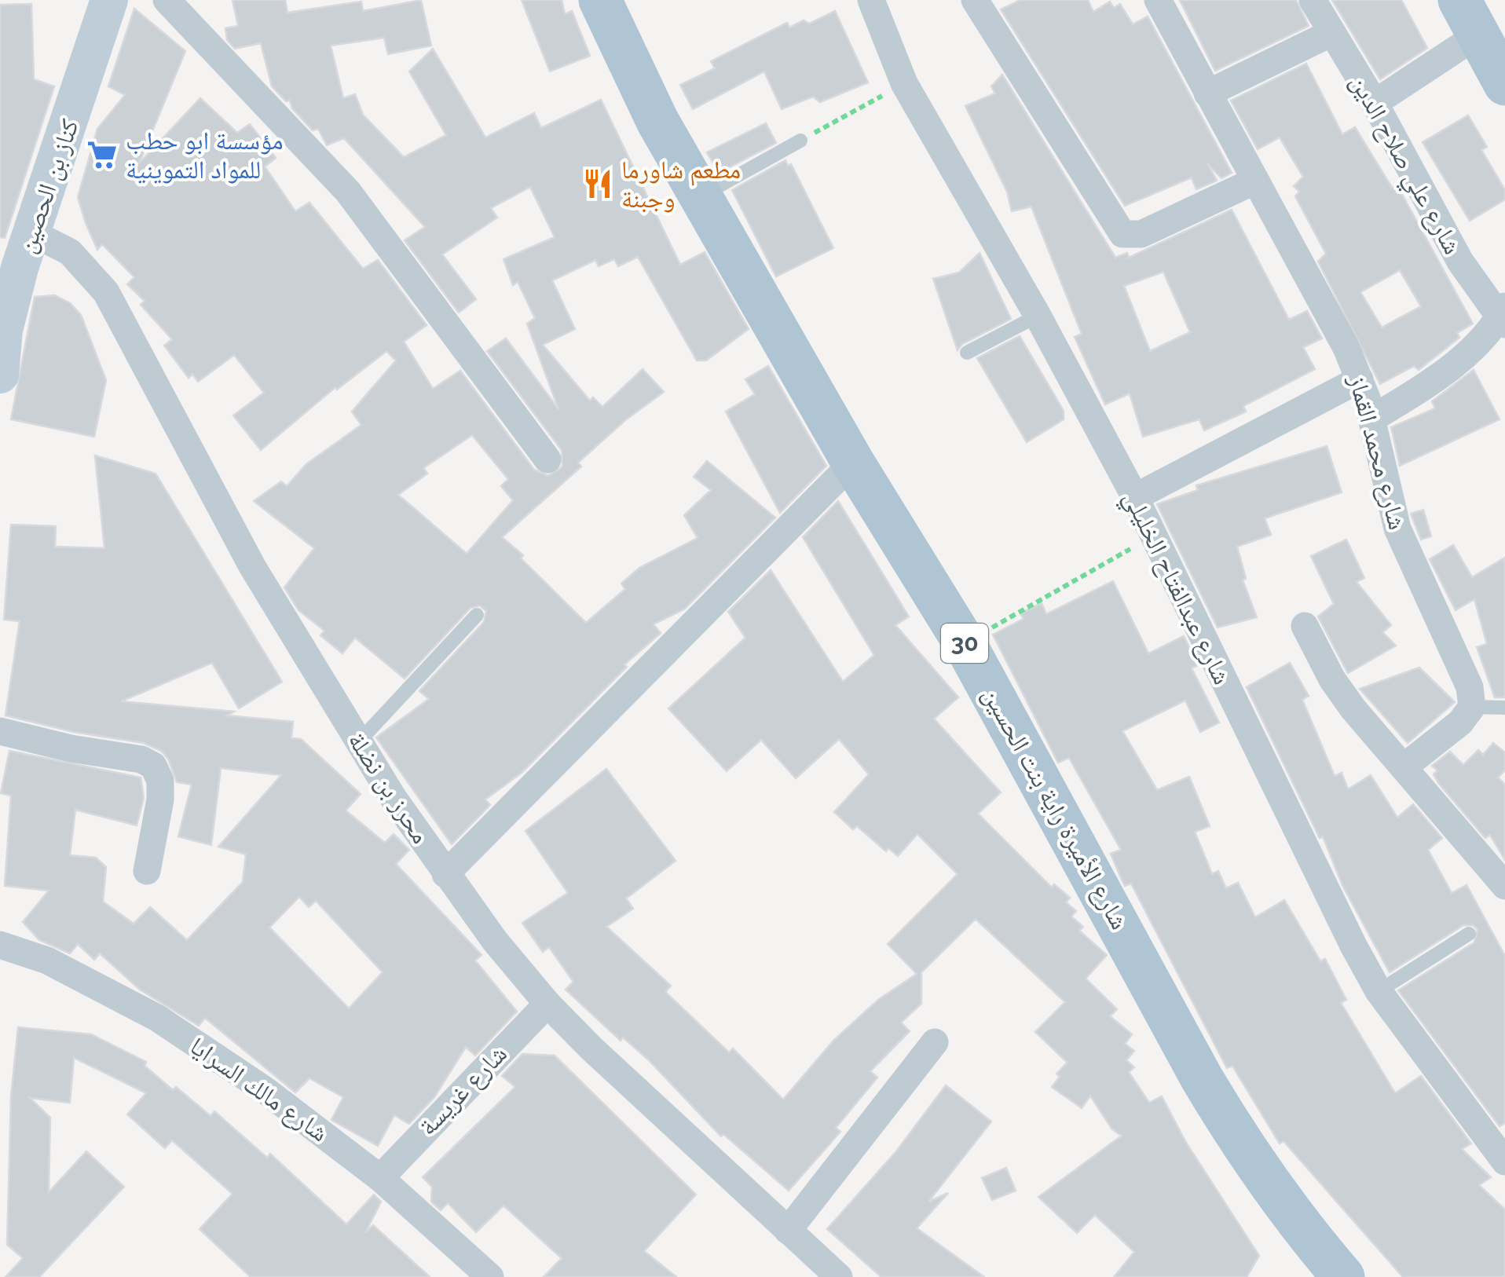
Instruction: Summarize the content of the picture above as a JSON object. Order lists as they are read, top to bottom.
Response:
{
  "streets": {
    "main road": ["30", "شارع الأميرة راية بنت الحسين"],
    "street": [
      "شارع علي صلاح الدين",
      "كناز بن الحصين",
      "شارع محمد القماز",
      "شارع عبدالفتاح الخليلي",
      "محرز بن نضلة",
      "شارع مالك السرايا",
      "شارع غريسة"
    ]
  },
  "crossings": [
    ["كناز بن الحصين", "محرز بن نضلة"],
    ["محرز بن نضلة", "شارع غريسة"],
    ["شارع مالك السرايا", "شارع غريسة"]
  ],
  "places": {
    "supermarket": ["مؤسسة ابو حطب للمواد التموينية"],
    "restaurant": ["مطعم شاورما وجبنة"]
  }
}
